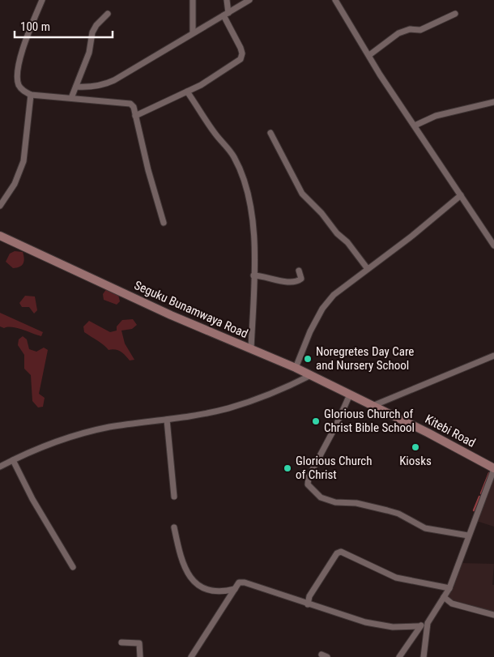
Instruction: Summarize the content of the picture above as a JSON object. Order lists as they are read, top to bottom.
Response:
{
  "streets": {
    "main road": ["Seguku Bunamwaya Road", "Kitebi Road"]
  },
  "crossings": [
    ["Seguku Bunamwaya Road", "Kitebi Road"]
  ],
  "places": [
    "Noregretes Day Care and Nursery School",
    "Glorious Church of Christ Bible School",
    "Kiosks",
    "Glorious Church of Christ"
  ],
  "scale_bar": "100 m"
}
